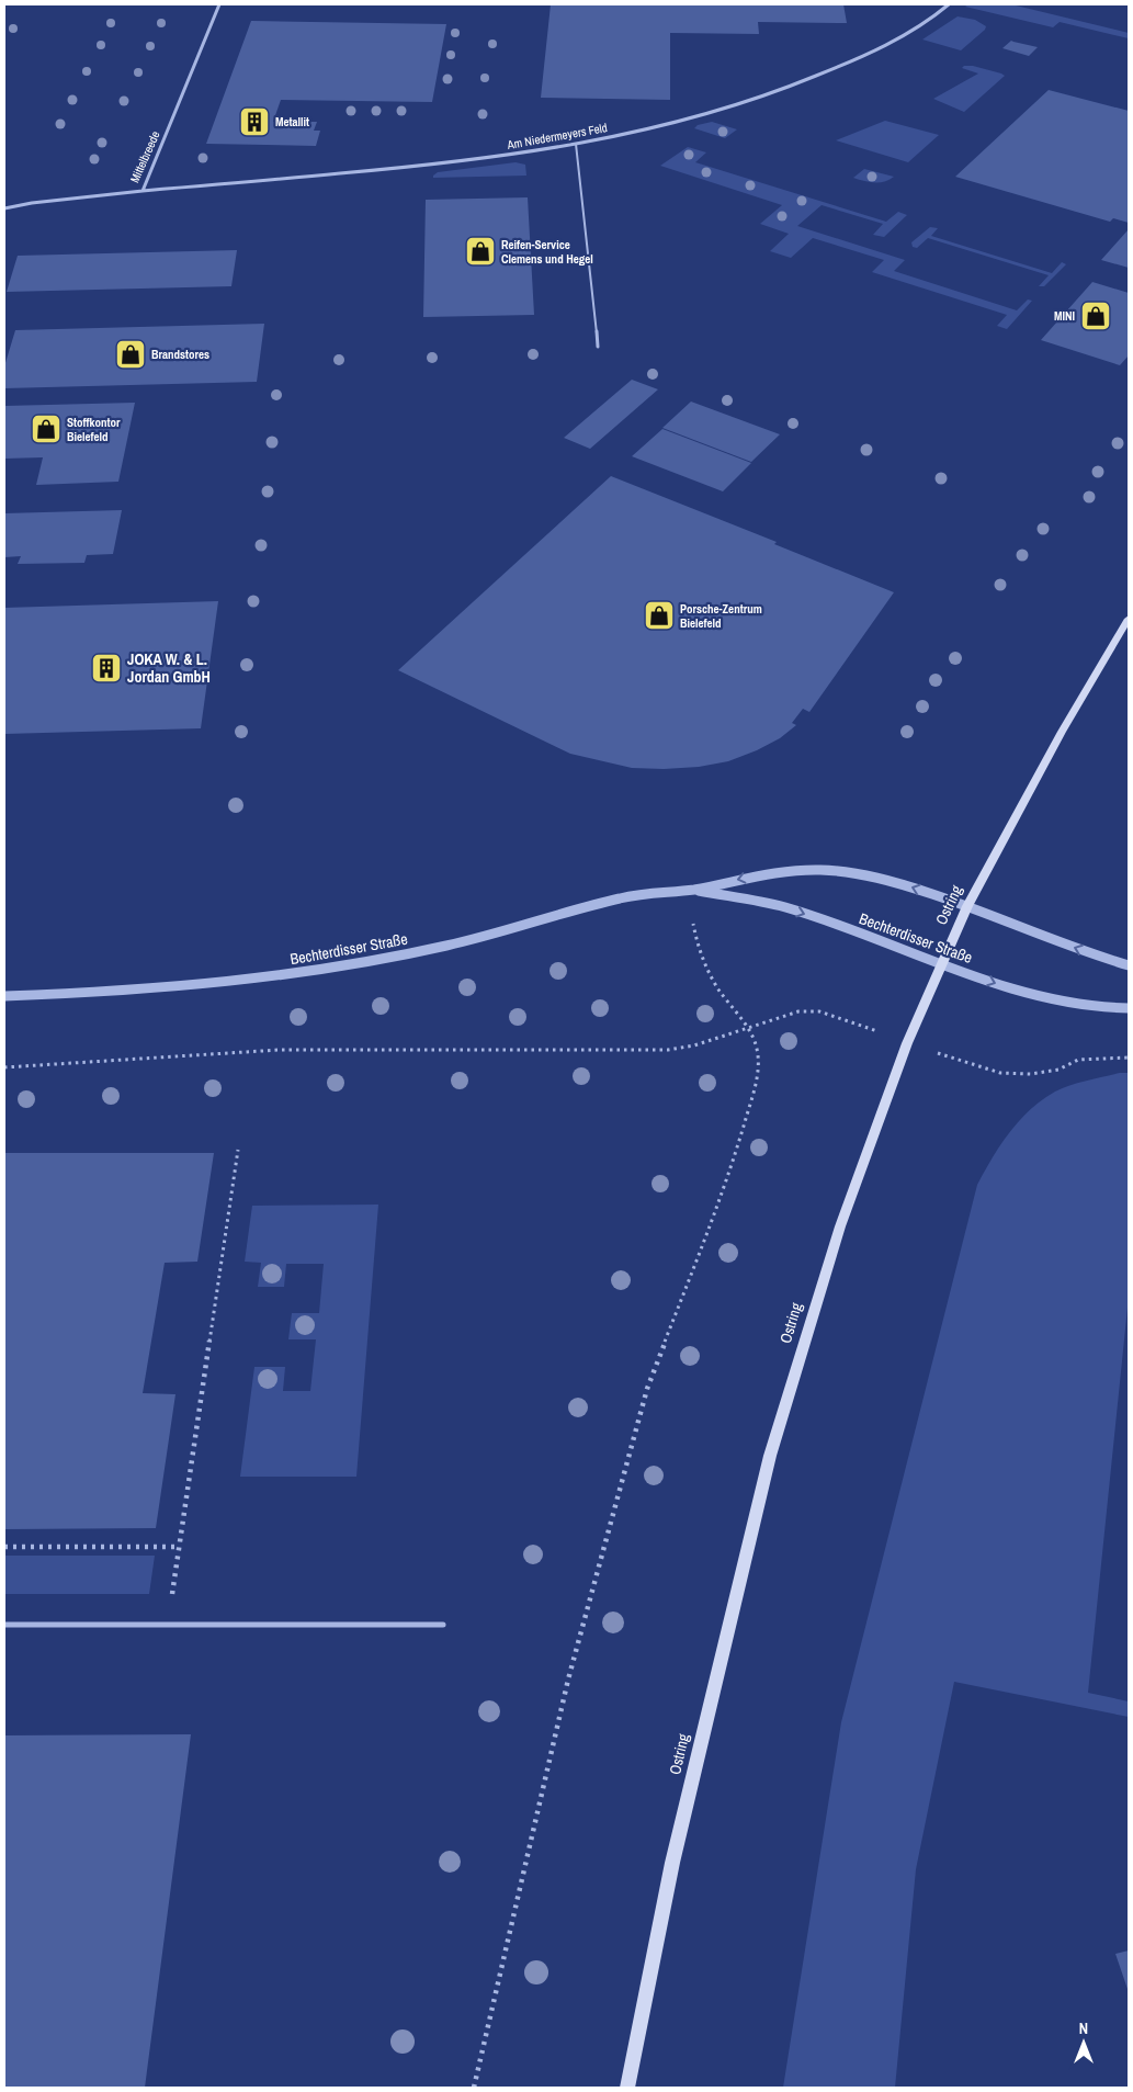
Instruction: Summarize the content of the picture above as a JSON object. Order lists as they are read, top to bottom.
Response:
{
  "streets": {
    "main road": ["Ostring"],
    "street": ["Am Niedermeyers Feld", "Mittelbreede", "Bechterdisser Straße"]
  },
  "crossings": [
    ["Am Niedermeyers Feld", "Mittelbreede"],
    ["Ostring", "Bechterdisser Straße"]
  ],
  "places": {
    "building": ["Metallit", "JOKA W. & L. Jordan GmbH"],
    "shop": [
      "Reifen-Service Clemens und Hegel",
      "MINI",
      "Brandstores",
      "Stoffkontor Bielefeld",
      "Porsche-Zentrum Bielefeld"
    ]
  },
  "north": "top"
}
